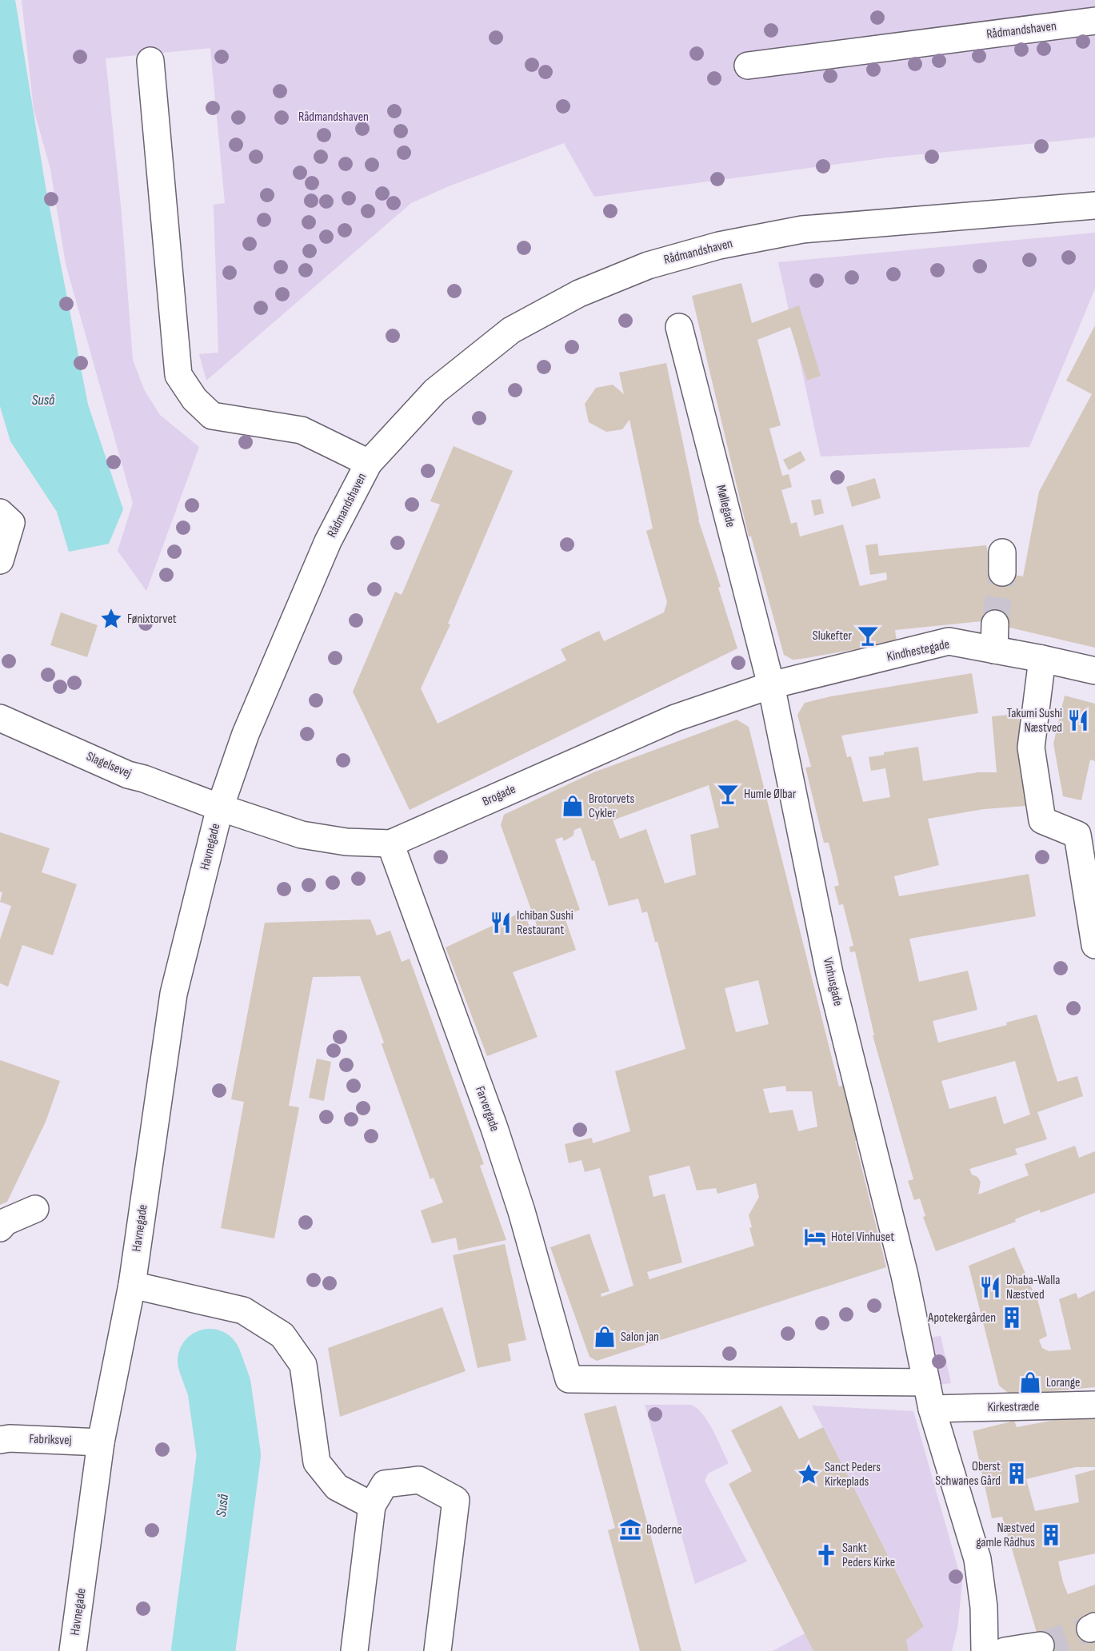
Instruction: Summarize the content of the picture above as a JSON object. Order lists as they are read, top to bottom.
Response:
{
  "streets": {
    "street": [
      "Rådmandshaven",
      "Møllegade",
      "Kindhestegade",
      "Slagelsevej",
      "Brogade",
      "Havnegade",
      "Vinhusgade",
      "Farvergade",
      "Kirkestræde",
      "Fabriksvej"
    ]
  },
  "crossings": [
    ["Rådmandshaven", "Slagelsevej"],
    ["Rådmandshaven", "Brogade"],
    ["Rådmandshaven", "Havnegade"],
    ["Møllegade", "Kindhestegade"],
    ["Møllegade", "Brogade"],
    ["Møllegade", "Vinhusgade"],
    ["Kindhestegade", "Brogade"],
    ["Kindhestegade", "Vinhusgade"],
    ["Slagelsevej", "Brogade"],
    ["Slagelsevej", "Havnegade"],
    ["Brogade", "Havnegade"],
    ["Brogade", "Vinhusgade"],
    ["Brogade", "Farvergade"],
    ["Havnegade", "Fabriksvej"],
    ["Vinhusgade", "Farvergade"]
  ],
  "water": ["Suså"],
  "parks": ["Rådmandshaven"],
  "places": {
    "place": ["Fønixtorvet", "Sanct Peders Kirkeplads"],
    "bar": ["Slukefter", "Humle Ølbar"],
    "restaurant": ["Takumi Sushi Næstved", "Ichiban Sushi Restaurant", "Dhaba-Walla Næstved"],
    "shop": ["Brotorvets Cykler", "Salon jan", "Lorange"],
    "hotel": ["Hotel Vinhuset"],
    "building": ["Apotekergården", "Oberst Schwanes Gård", "Næstved gamle Rådhus"],
    "museum": ["Boderne"],
    "church": ["Sankt Peders Kirke"]
  }
}
